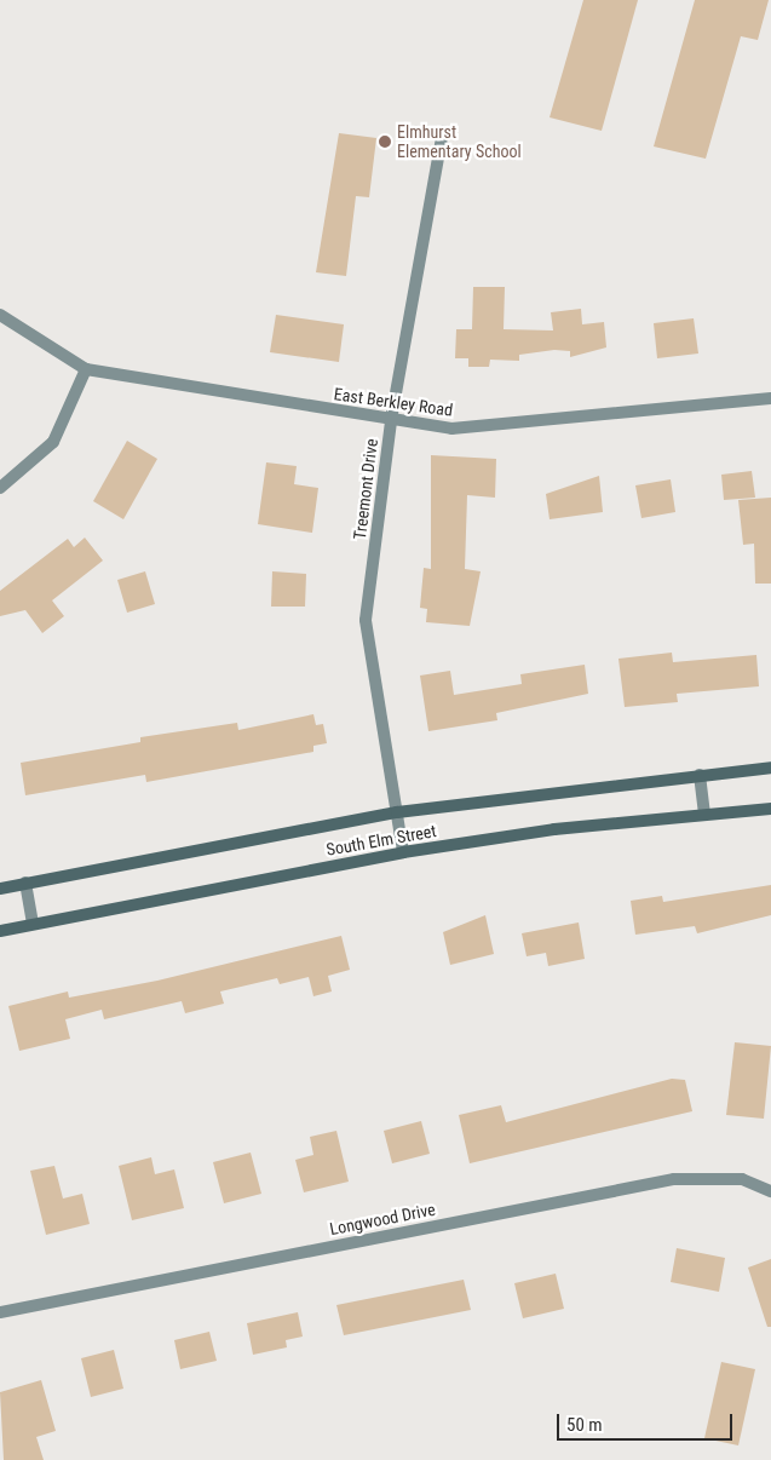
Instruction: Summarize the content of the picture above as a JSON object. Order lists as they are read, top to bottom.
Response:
{
  "streets": {
    "street": [
      "East Berkley Road",
      "Treemont Drive",
      "South Elm Street",
      "Longwood Drive"
    ]
  },
  "crossings": [
    ["East Berkley Road", "Treemont Drive"],
    ["Treemont Drive", "South Elm Street"]
  ],
  "places": ["Elmhurst Elementary School"],
  "scale_bar": "50 m"
}
